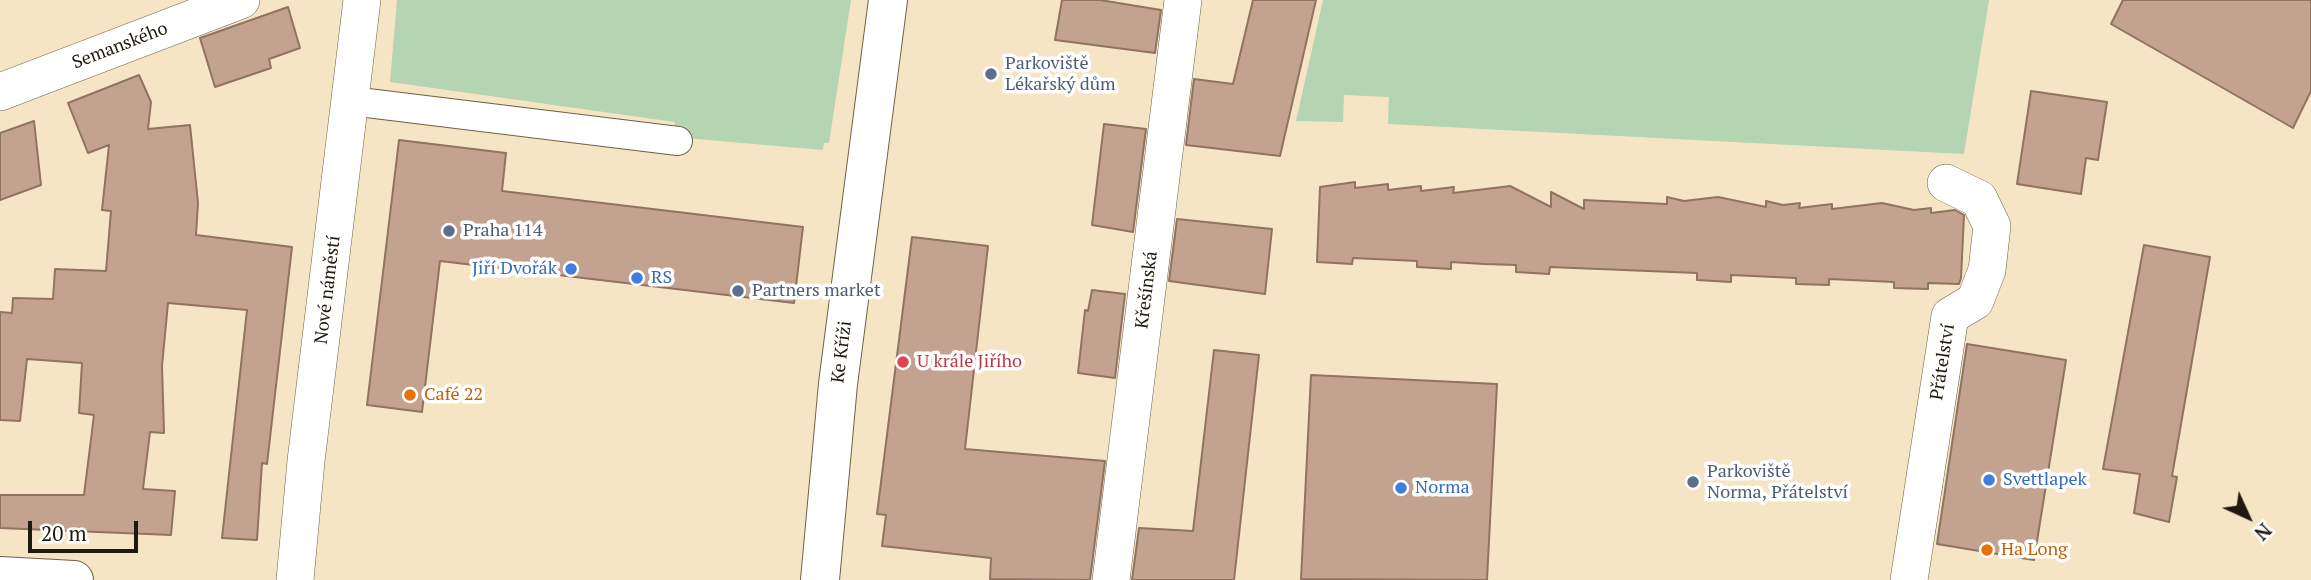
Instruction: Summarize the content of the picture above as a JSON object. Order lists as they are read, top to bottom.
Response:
{
  "streets": {
    "street": [
      "Semanského",
      "Nové náměstí",
      "Křešínská",
      "Ke Kříži",
      "Přátelství"
    ]
  },
  "places": [
    "Parkoviště Lékařský dům",
    "Praha 114",
    "Jiří Dvořák",
    "RS",
    "Partners market",
    "U krále Jiřího",
    "Café 22",
    "Svettlapek",
    "Parkoviště Norma, Přátelství",
    "Norma",
    "Ha Long"
  ],
  "scale_bar": "20 m",
  "north": "bottom right"
}
